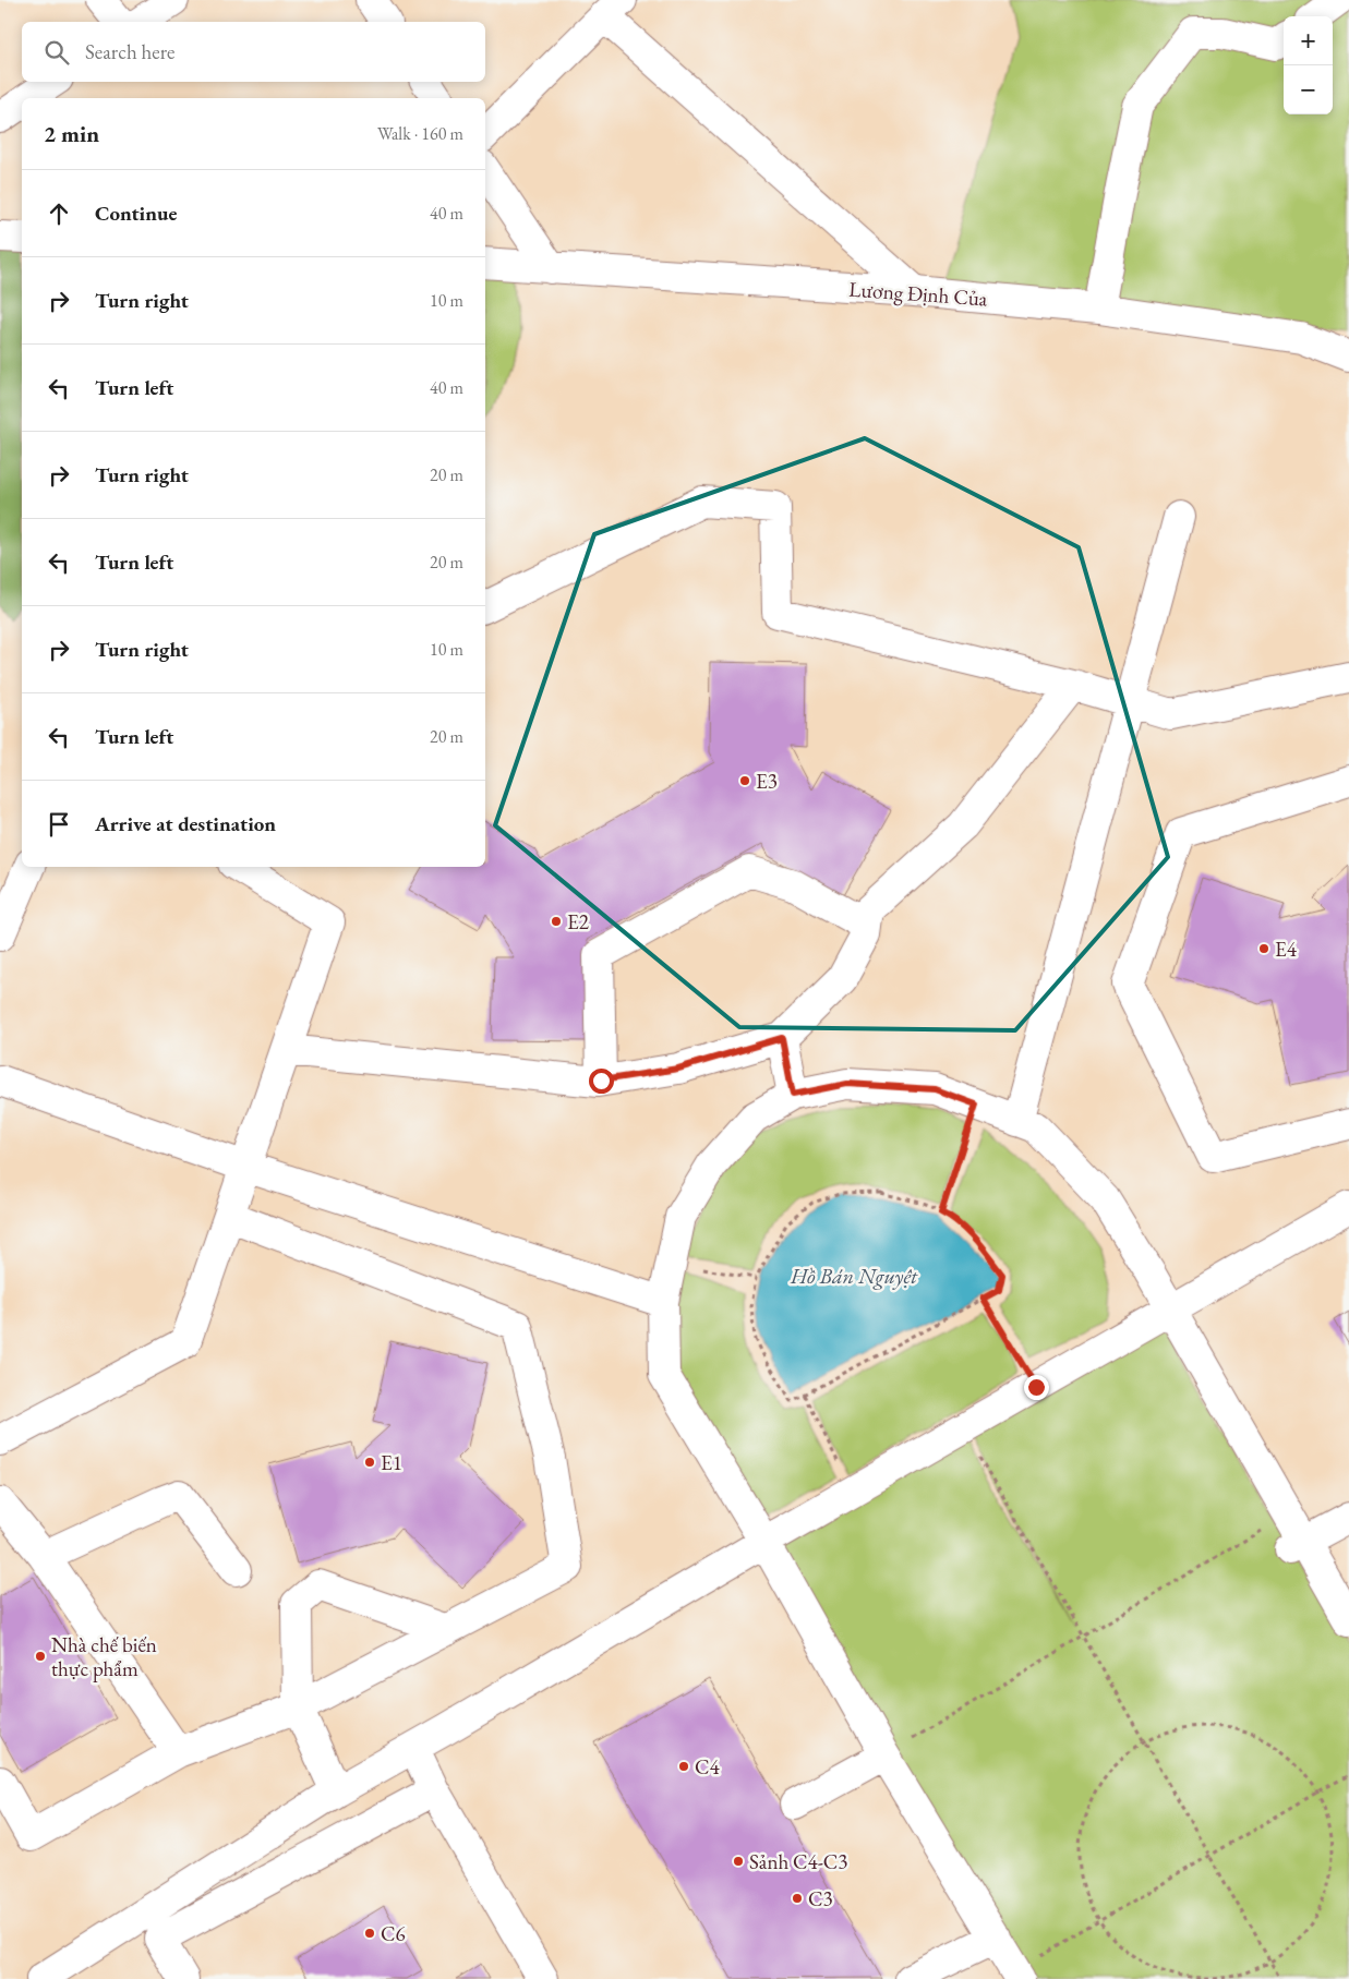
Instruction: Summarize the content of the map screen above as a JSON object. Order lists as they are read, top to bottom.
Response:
{
  "streets": {
    "street": ["Lương Định Của"]
  },
  "water": ["Hồ Bán Nguyệt"],
  "places": [
    "E3",
    "E2",
    "E4",
    "E1",
    "Nhà chế biến thực phẩm",
    "C4",
    "Sảnh C4-C3",
    "C3",
    "C6"
  ],
  "page": {
    "map_buttons": ["+", "−"],
    "search": "Search here",
    "heading": ["2 min", "Walk · 160 m"],
    "list": [
      ["Continue", "40 m"],
      ["Turn right", "10 m"],
      ["Turn left", "40 m"],
      ["Turn right", "20 m"],
      ["Turn left", "20 m"],
      ["Turn right", "10 m"],
      ["Turn left", "20 m"],
      "Arrive at destination"
    ]
  }
}
